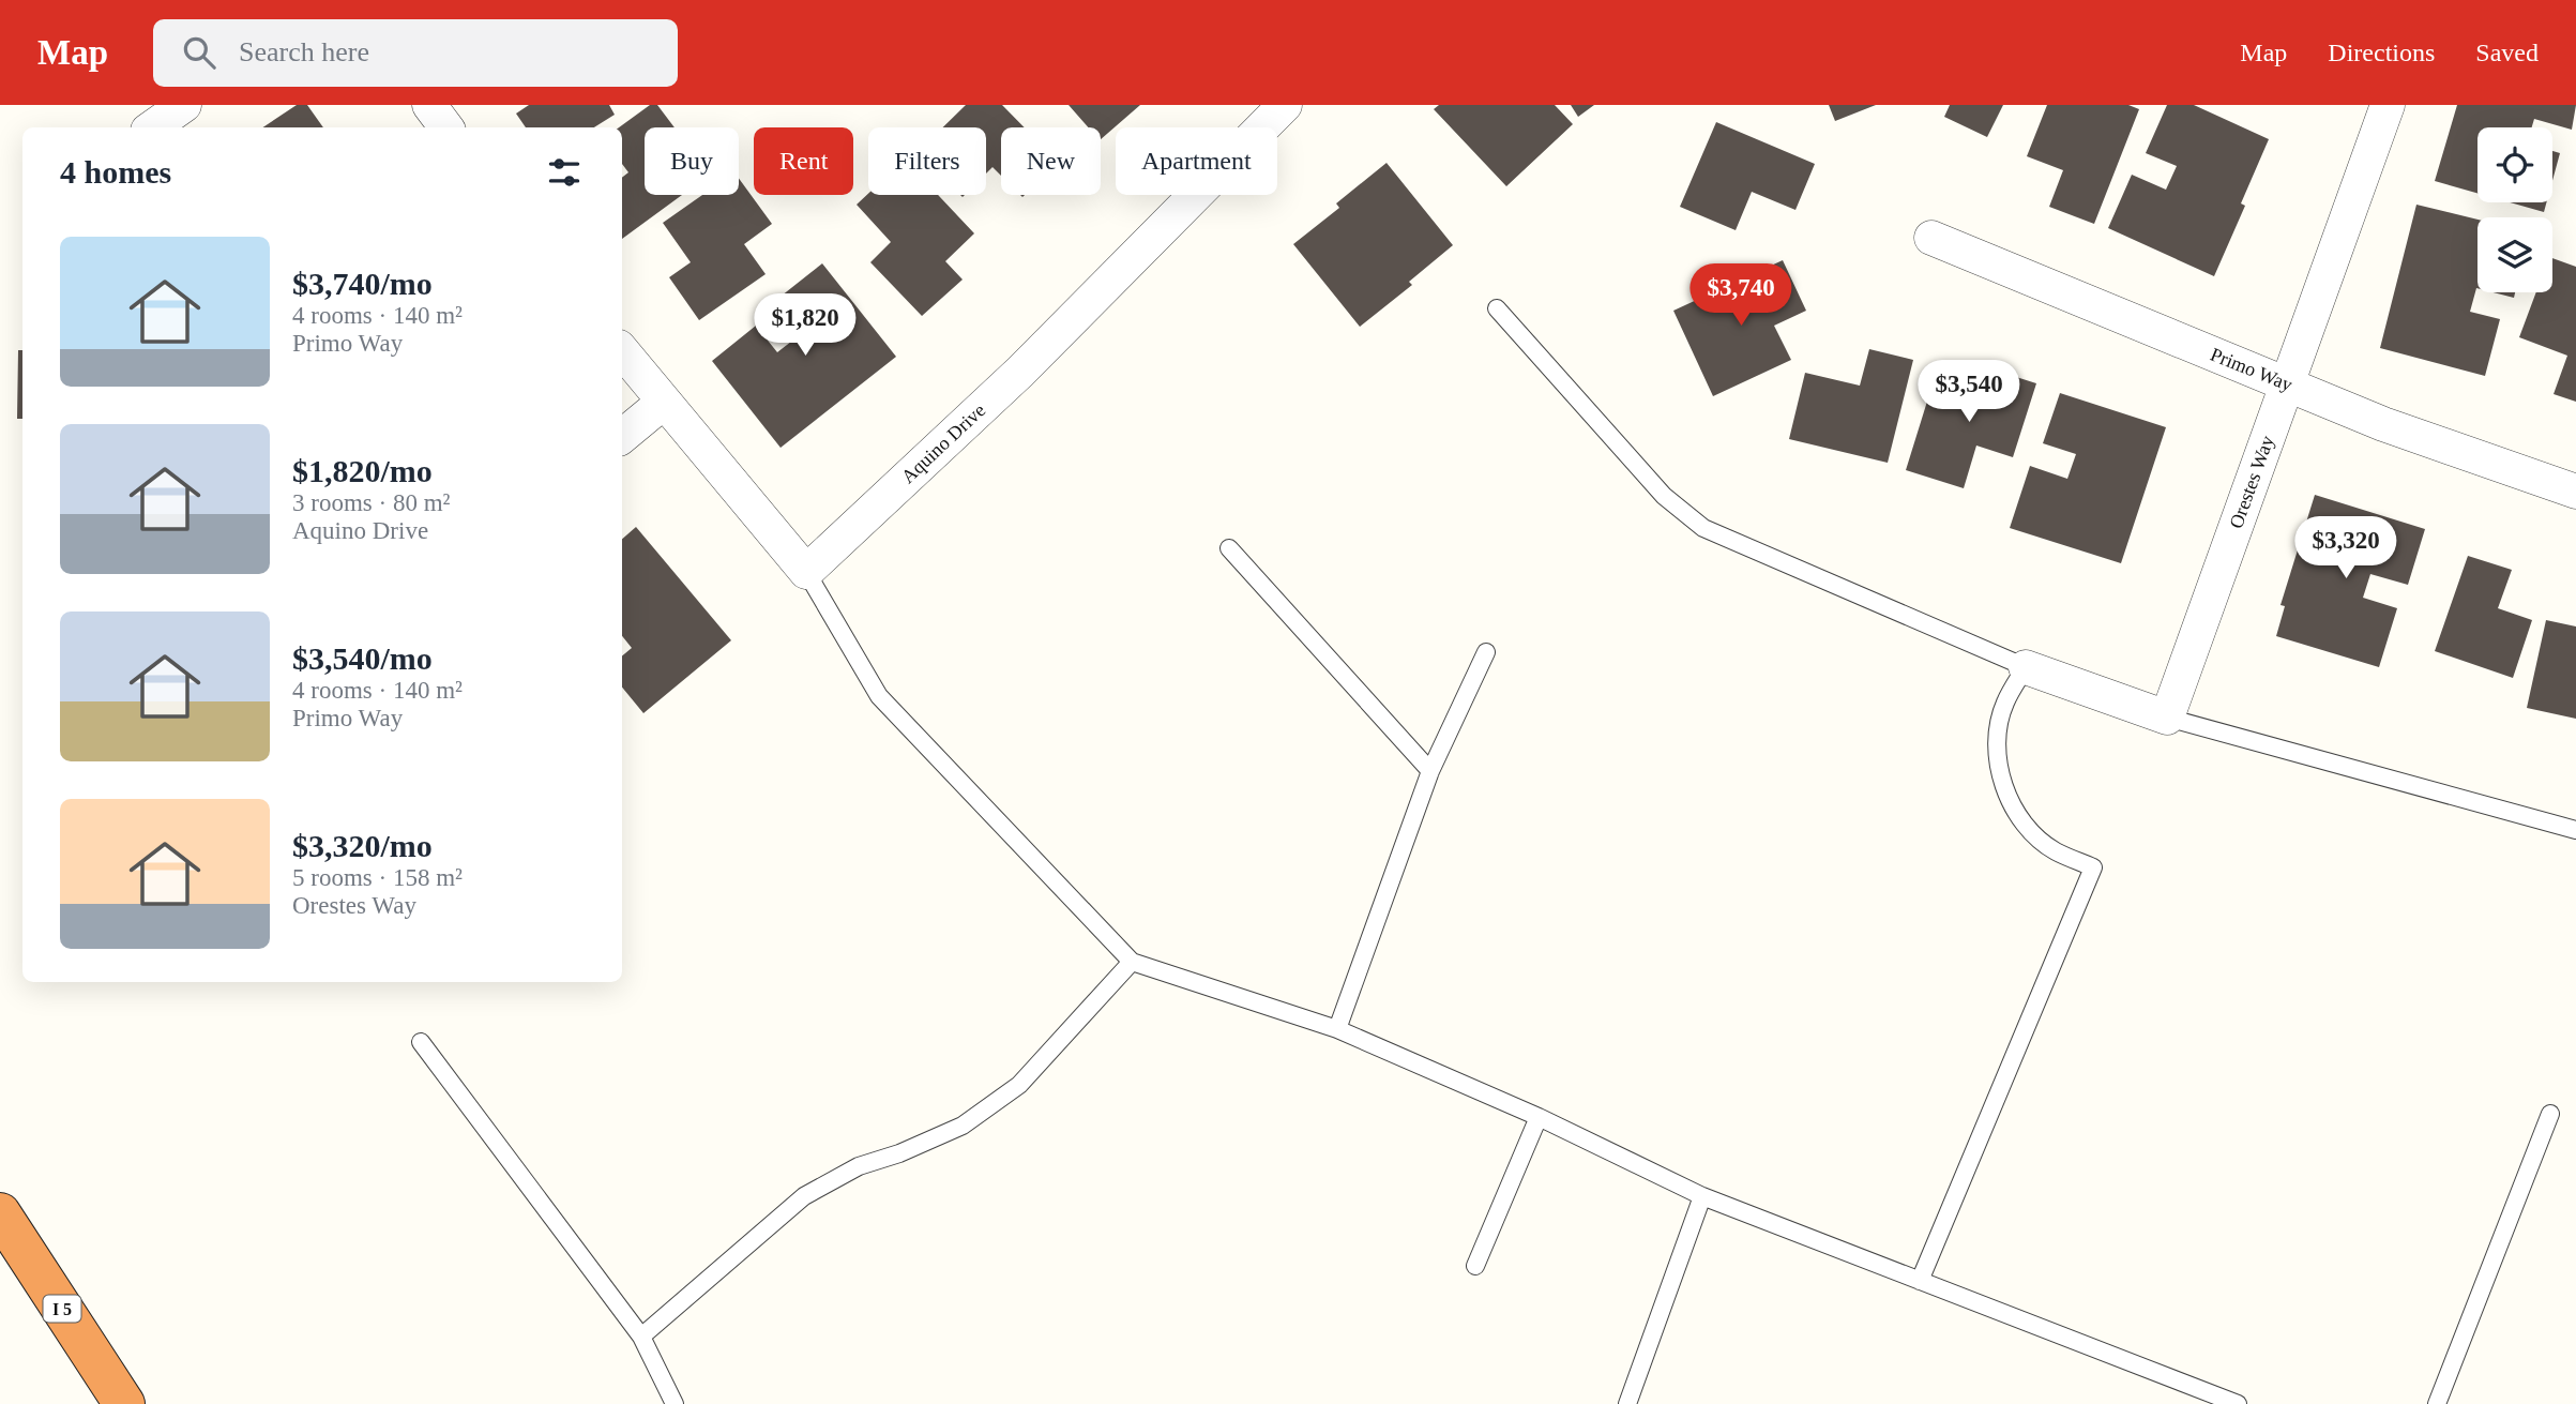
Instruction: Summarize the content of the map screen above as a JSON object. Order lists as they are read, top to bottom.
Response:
{
  "streets": {
    "highway": ["I 5"],
    "street": ["Primo Way", "Aquino Drive", "Orestes Way"]
  },
  "crossings": [
    ["Primo Way", "Orestes Way"]
  ],
  "page": {
    "header": "Map",
    "search": "Search here",
    "nav": ["Map", "Directions", "Saved"],
    "chip": [
      "Buy",
      "Rent",
      "Filters",
      "New",
      "Apartment"
    ],
    "heading": "4 homes",
    "list": [
      {
        "name": "$3,740/mo",
        "note": "4 rooms · 140 m² · Primo Way"
      },
      {
        "name": "$1,820/mo",
        "note": "3 rooms · 80 m² · Aquino Drive"
      },
      {
        "name": "$3,540/mo",
        "note": "4 rooms · 140 m² · Primo Way"
      },
      {
        "name": "$3,320/mo",
        "note": "5 rooms · 158 m² · Orestes Way"
      }
    ],
    "price": [
      "$3,740",
      "$1,820",
      "$3,540",
      "$3,320"
    ]
  }
}
